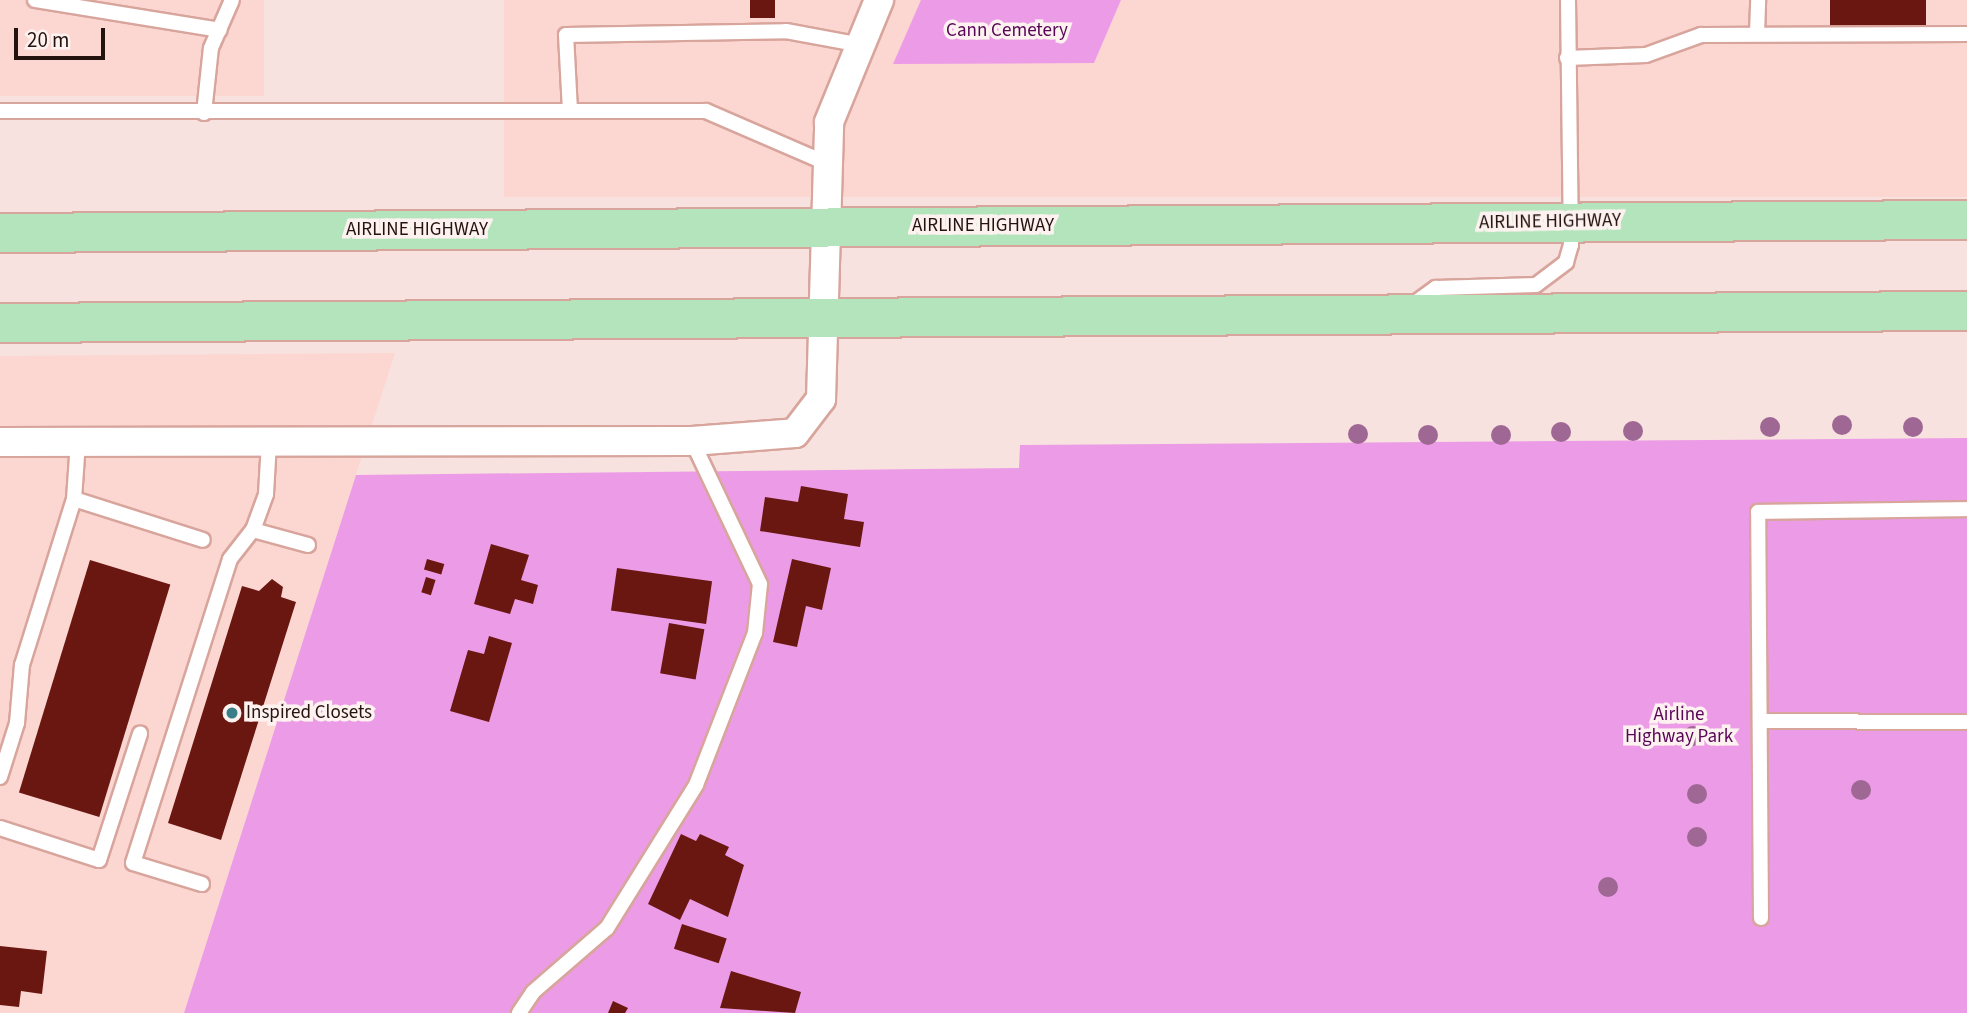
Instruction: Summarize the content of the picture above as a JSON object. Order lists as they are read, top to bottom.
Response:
{
  "streets": {
    "highway": ["AIRLINE HIGHWAY"]
  },
  "parks": ["Cann Cemetery", "Airline Highway Park"],
  "places": ["Inspired Closets"],
  "scale_bar": "20 m"
}
